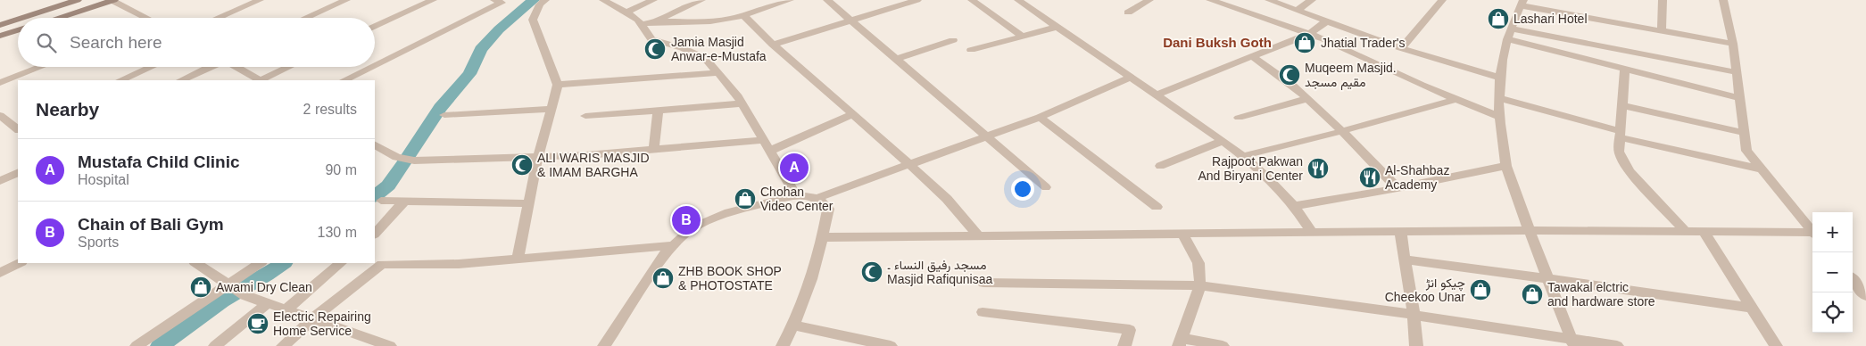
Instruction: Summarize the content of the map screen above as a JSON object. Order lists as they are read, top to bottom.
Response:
{
  "districts": ["Dani Buksh Goth"],
  "places": {
    "shop": [
      "Lashari Hotel",
      "Jhatial Trader's",
      "Chohan Video Center",
      "ZHB BOOK SHOP & PHOTOSTATE",
      "Awami Dry Clean",
      "چیکو انڑ Cheekoo Unar",
      "Tawakal elctric and hardware store"
    ],
    "mosque": [
      "Jamia Masjid Anwar-e-Mustafa",
      "Muqeem Masjid. مقیم مسجد",
      "ALI WARIS MASJID & IMAM BARGHA",
      "مسجد رفیق النساء ۔ Masjid Rafiqunisaa"
    ],
    "restaurant": ["Rajpoot Pakwan And Biryani Center", "Al-Shahbaz Academy"],
    "cafe": ["Electric Repairing Home Service"]
  },
  "page": {
    "search": "Search here",
    "heading": ["Nearby", "2 results"],
    "list": [
      {
        "mark": "A",
        "name": "Mustafa Child Clinic",
        "note": "Hospital",
        "value": "90 m"
      },
      {
        "mark": "B",
        "name": "Chain of Bali Gym",
        "note": "Sports",
        "value": "130 m"
      }
    ],
    "pins": ["A", "B"],
    "map_buttons": ["+", "−"]
  }
}
